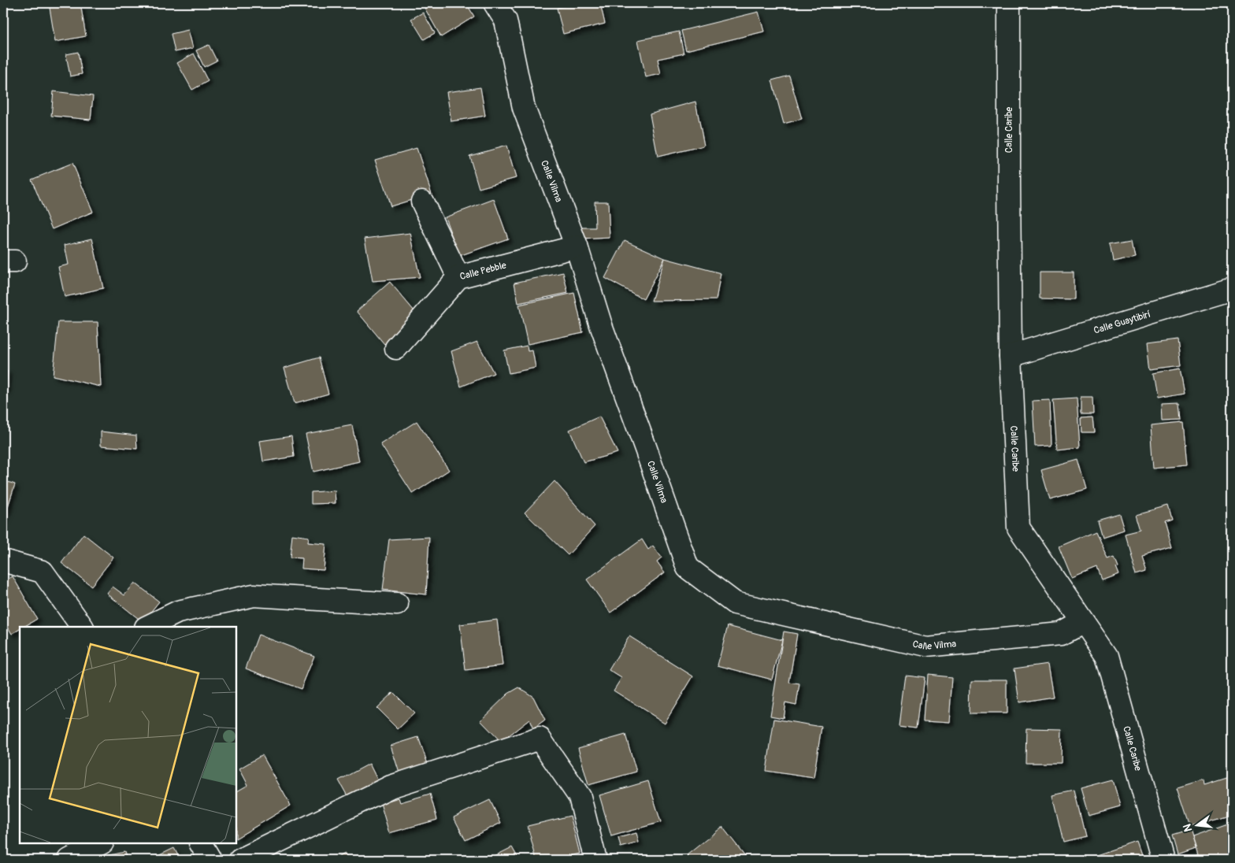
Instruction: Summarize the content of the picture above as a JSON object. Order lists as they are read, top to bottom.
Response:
{
  "streets": {
    "street": [
      "Calle Caribe",
      "Calle Vilma",
      "Calle Pebble",
      "Calle Guaytibirí"
    ]
  },
  "crossings": [
    ["Calle Caribe", "Calle Vilma"],
    ["Calle Caribe", "Calle Guaytibirí"],
    ["Calle Vilma", "Calle Pebble"]
  ],
  "north": "left"
}
